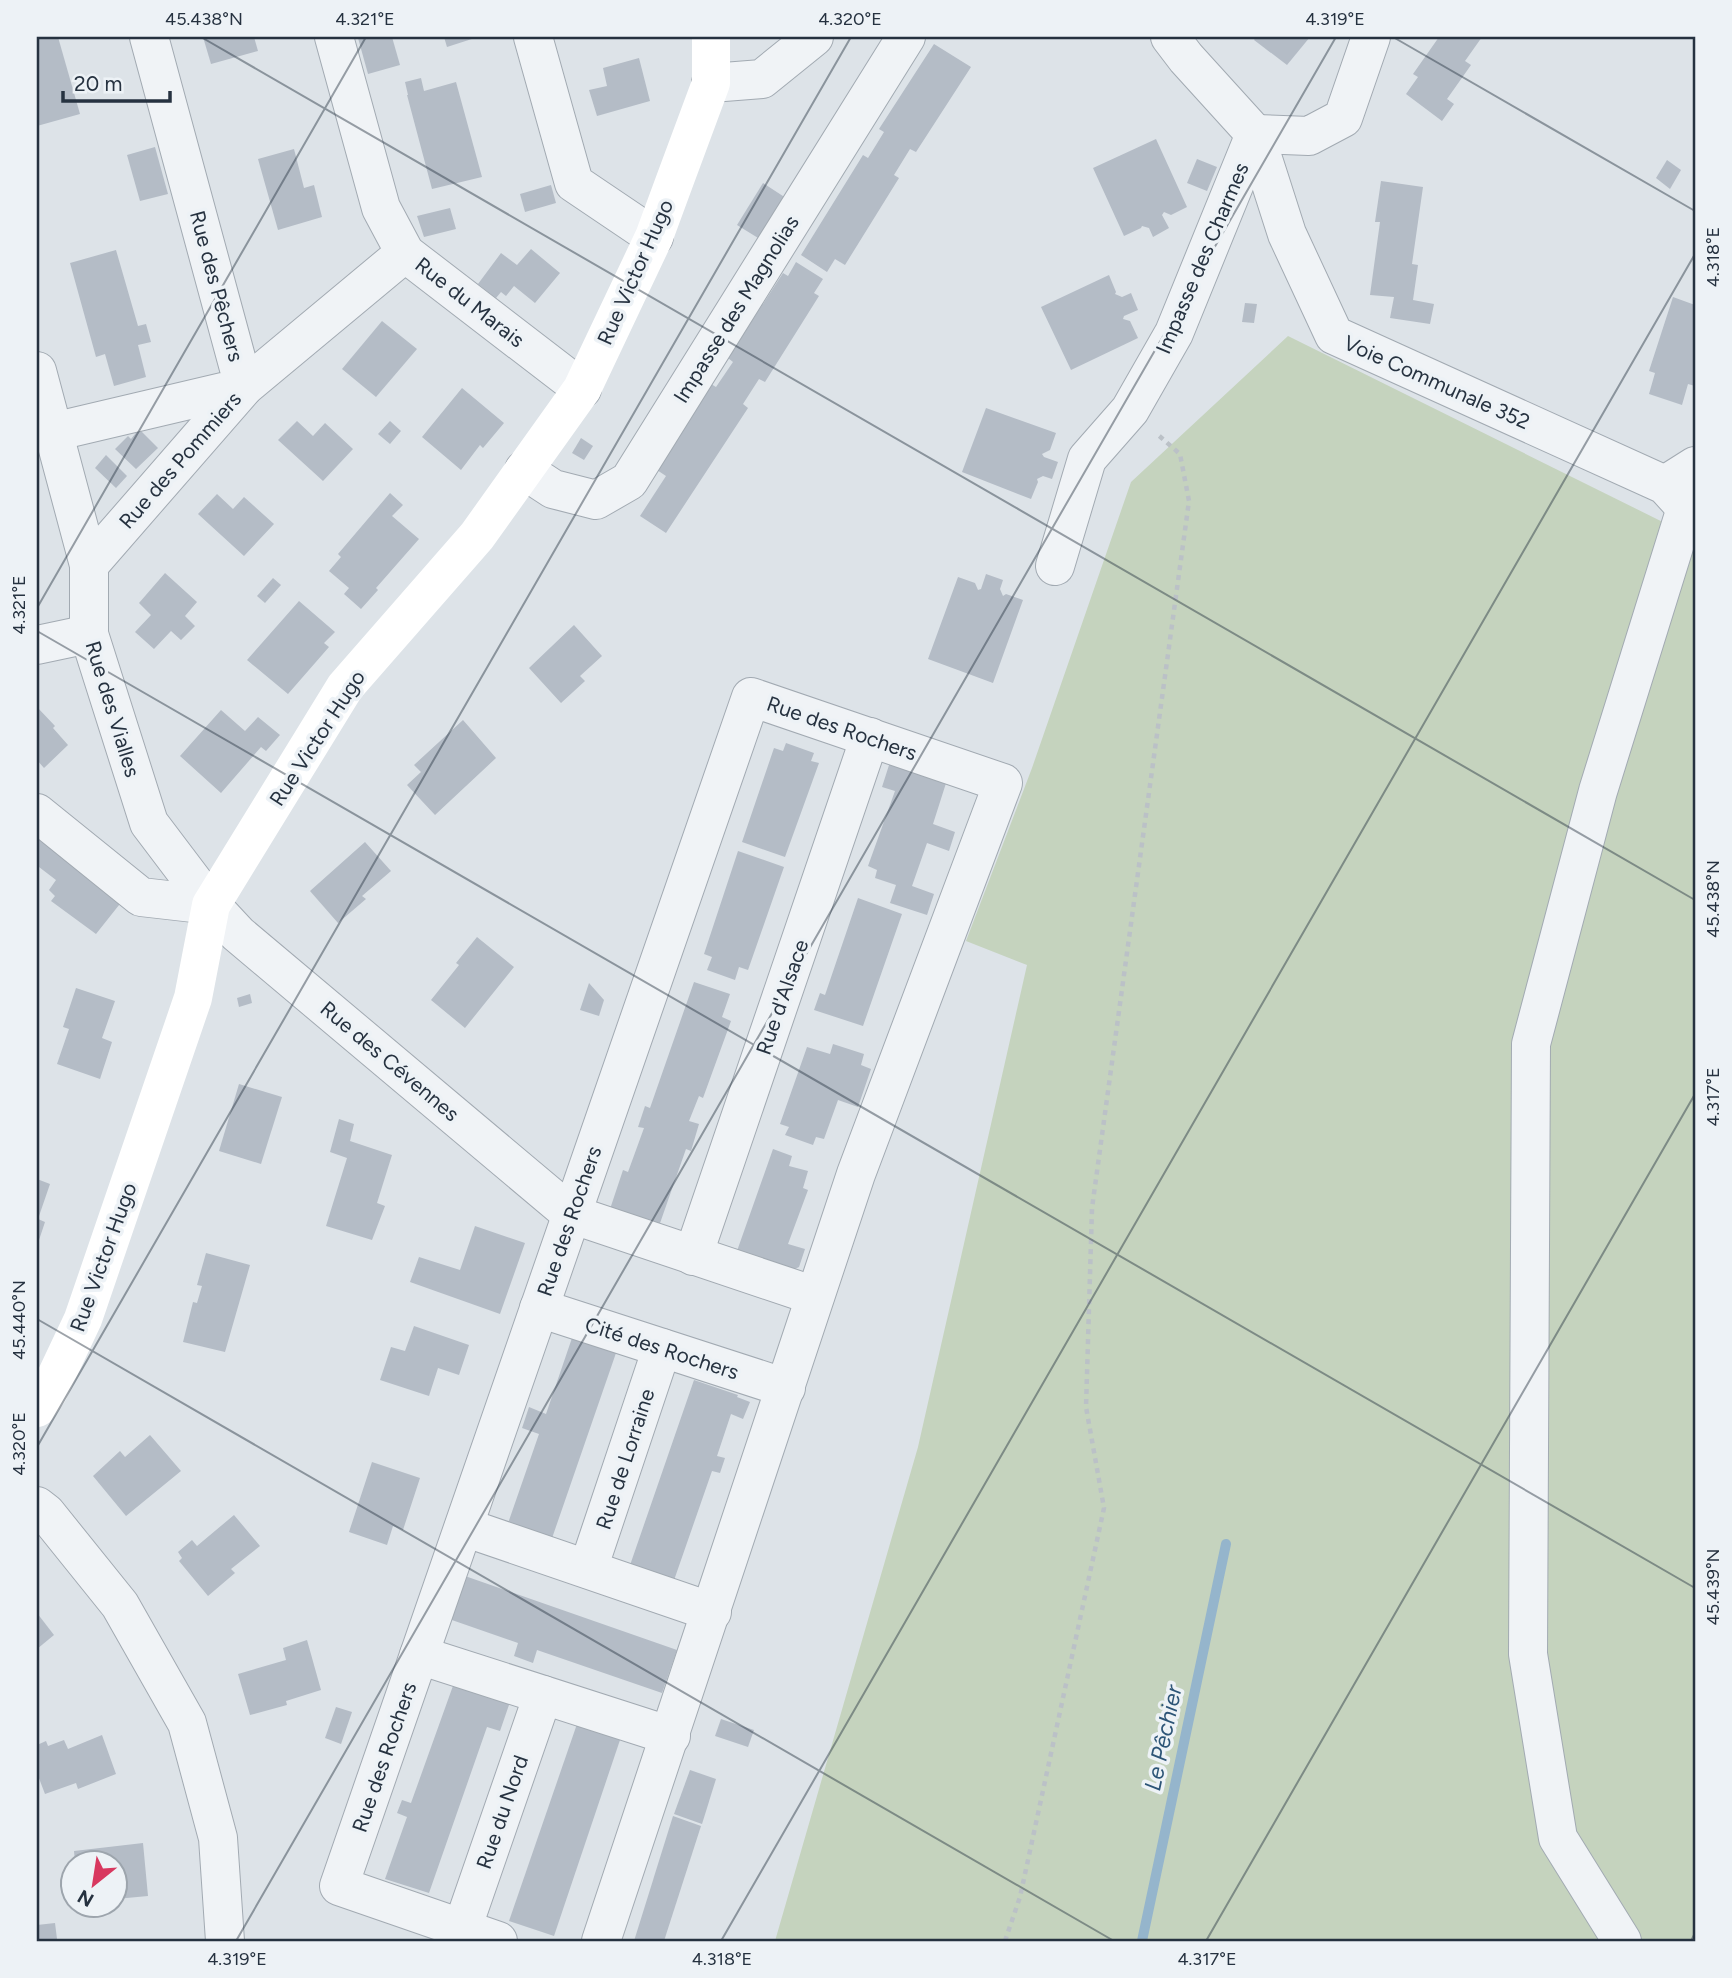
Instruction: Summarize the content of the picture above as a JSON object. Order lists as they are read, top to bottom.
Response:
{
  "streets": {
    "street": [
      "Impasse des Charmes",
      "Rue Victor Hugo",
      "Rue des Pêchers",
      "Rue du Marais",
      "Impasse des Magnolias",
      "Voie Communale 352",
      "Rue des Pommiers",
      "Rue des Vialles",
      "Rue des Rochers",
      "Rue d'Alsace",
      "Rue des Cévennes",
      "Cité des Rochers",
      "Rue de Lorraine",
      "Rue du Nord"
    ]
  },
  "crossings": [
    ["Impasse des Charmes", "Voie Communale 352"],
    ["Rue Victor Hugo", "Rue du Marais"],
    ["Rue Victor Hugo", "Impasse des Magnolias"],
    ["Rue Victor Hugo", "Rue des Vialles"],
    ["Rue Victor Hugo", "Rue des Cévennes"],
    ["Rue des Pêchers", "Rue des Pommiers"],
    ["Rue des Pêchers", "Rue des Vialles"],
    ["Rue du Marais", "Rue des Pommiers"],
    ["Rue des Pommiers", "Rue des Vialles"],
    ["Rue des Vialles", "Rue des Cévennes"],
    ["Rue des Rochers", "Rue d'Alsace"],
    ["Rue des Rochers", "Rue des Cévennes"],
    ["Rue des Rochers", "Cité des Rochers"],
    ["Rue des Rochers", "Rue du Nord"],
    ["Cité des Rochers", "Rue de Lorraine"]
  ],
  "water": ["Le Pêchier"],
  "scale_bar": "20 m",
  "north": "bottom left",
  "coordinates": [
    "45.438°N",
    "4.321°E",
    "4.320°E",
    "4.319°E",
    "4.318°E",
    "4.317°E",
    "45.440°N",
    "45.439°N"
  ]
}
